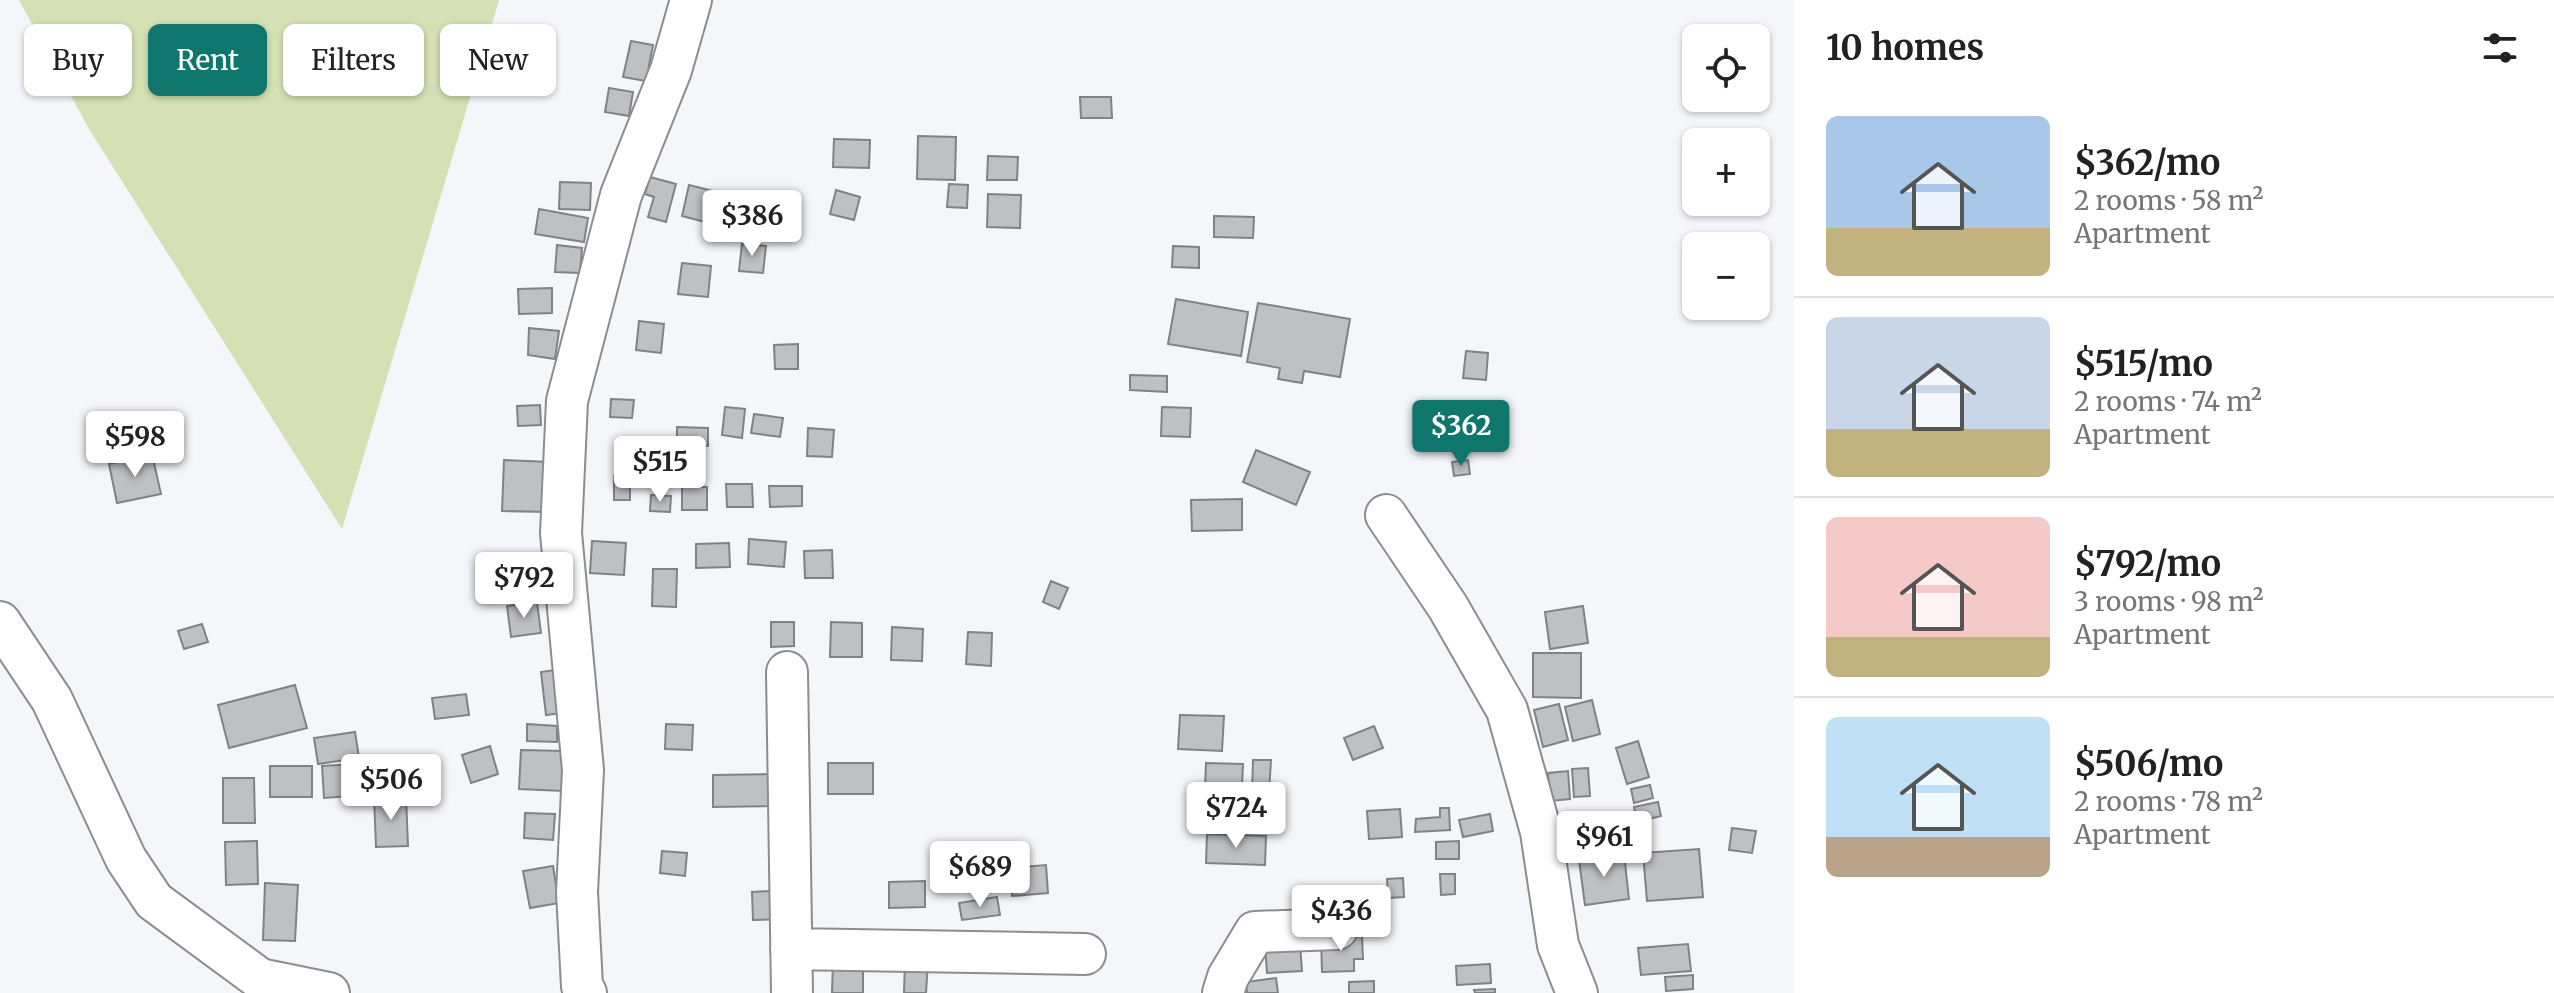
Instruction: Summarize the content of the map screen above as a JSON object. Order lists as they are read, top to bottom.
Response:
{
  "page": {
    "heading": "10 homes",
    "map_buttons": ["+", "−"],
    "chip": [
      "Buy",
      "Rent",
      "Filters",
      "New"
    ],
    "list": [
      {
        "name": "$362/mo",
        "note": "2 rooms · 58 m² · Apartment"
      },
      {
        "name": "$515/mo",
        "note": "2 rooms · 74 m² · Apartment"
      },
      {
        "name": "$792/mo",
        "note": "3 rooms · 98 m² · Apartment"
      },
      {
        "name": "$506/mo",
        "note": "2 rooms · 78 m² · Apartment"
      }
    ],
    "price": [
      "$386",
      "$362",
      "$598",
      "$515",
      "$792",
      "$506",
      "$724",
      "$961",
      "$689",
      "$436"
    ]
  }
}
